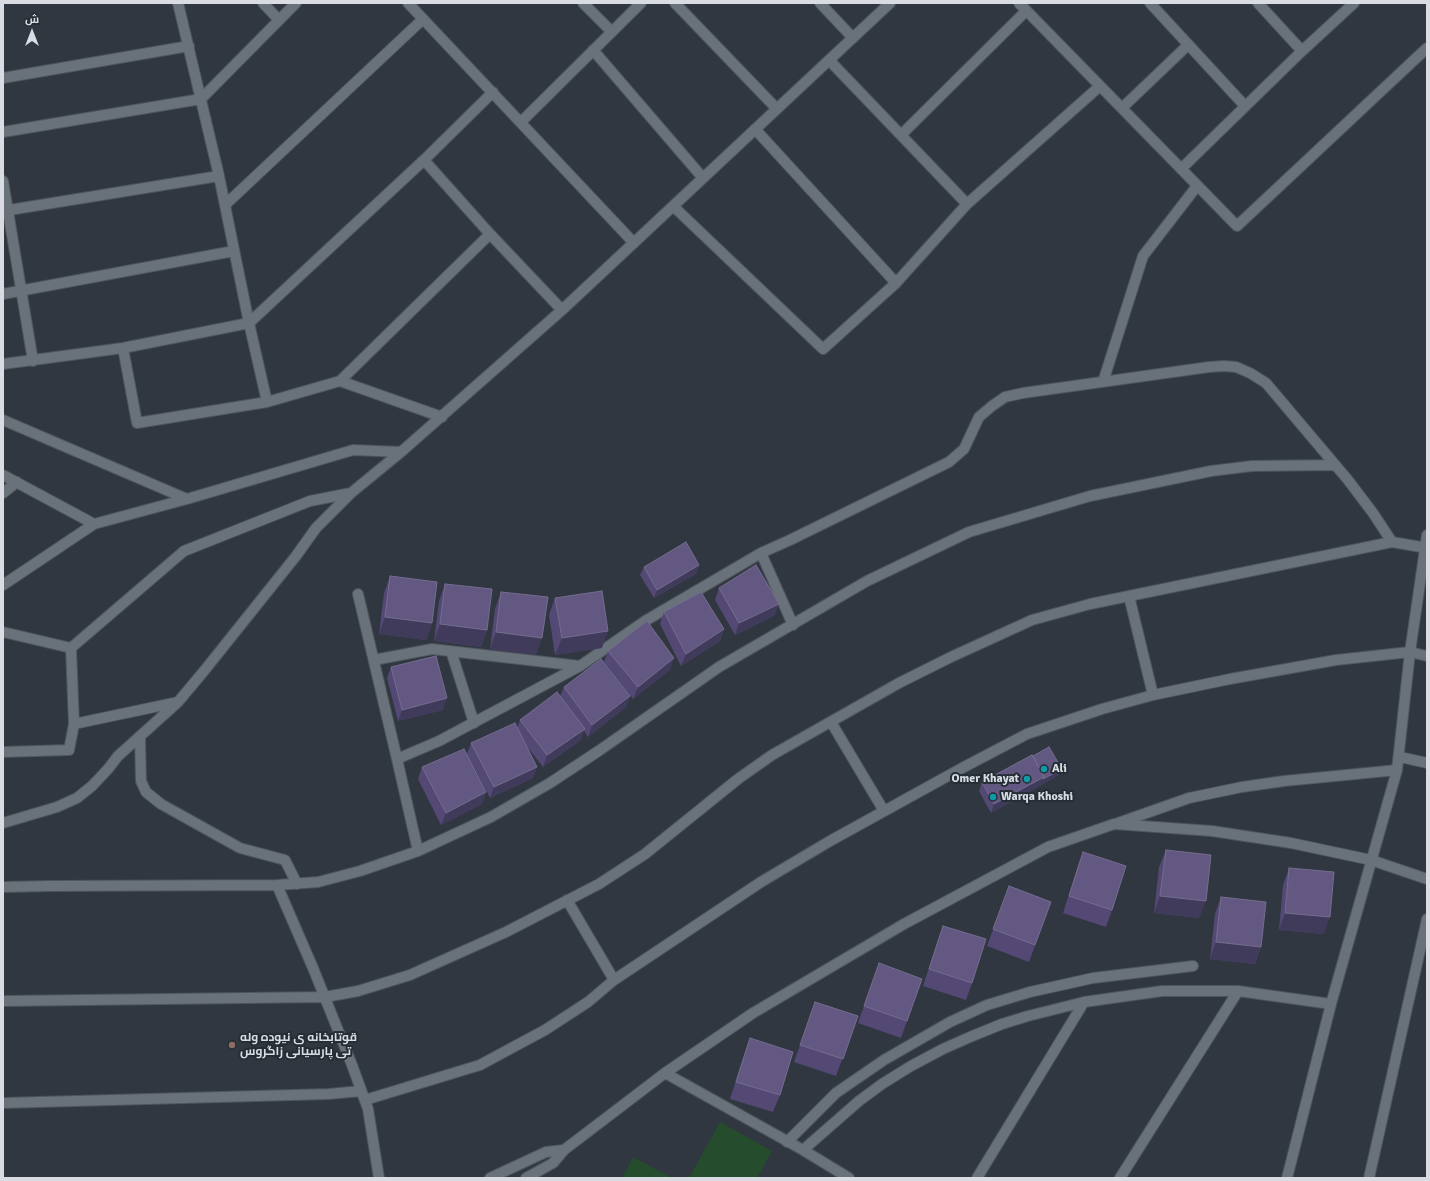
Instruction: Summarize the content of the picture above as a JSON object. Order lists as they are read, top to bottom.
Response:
{
  "places": [
    "Ali",
    "Omer Khayat",
    "Warqa Khoshi",
    "قوتابخانه ی نیوده وله تی پارسیانی زاگروس"
  ],
  "north": "top"
}
